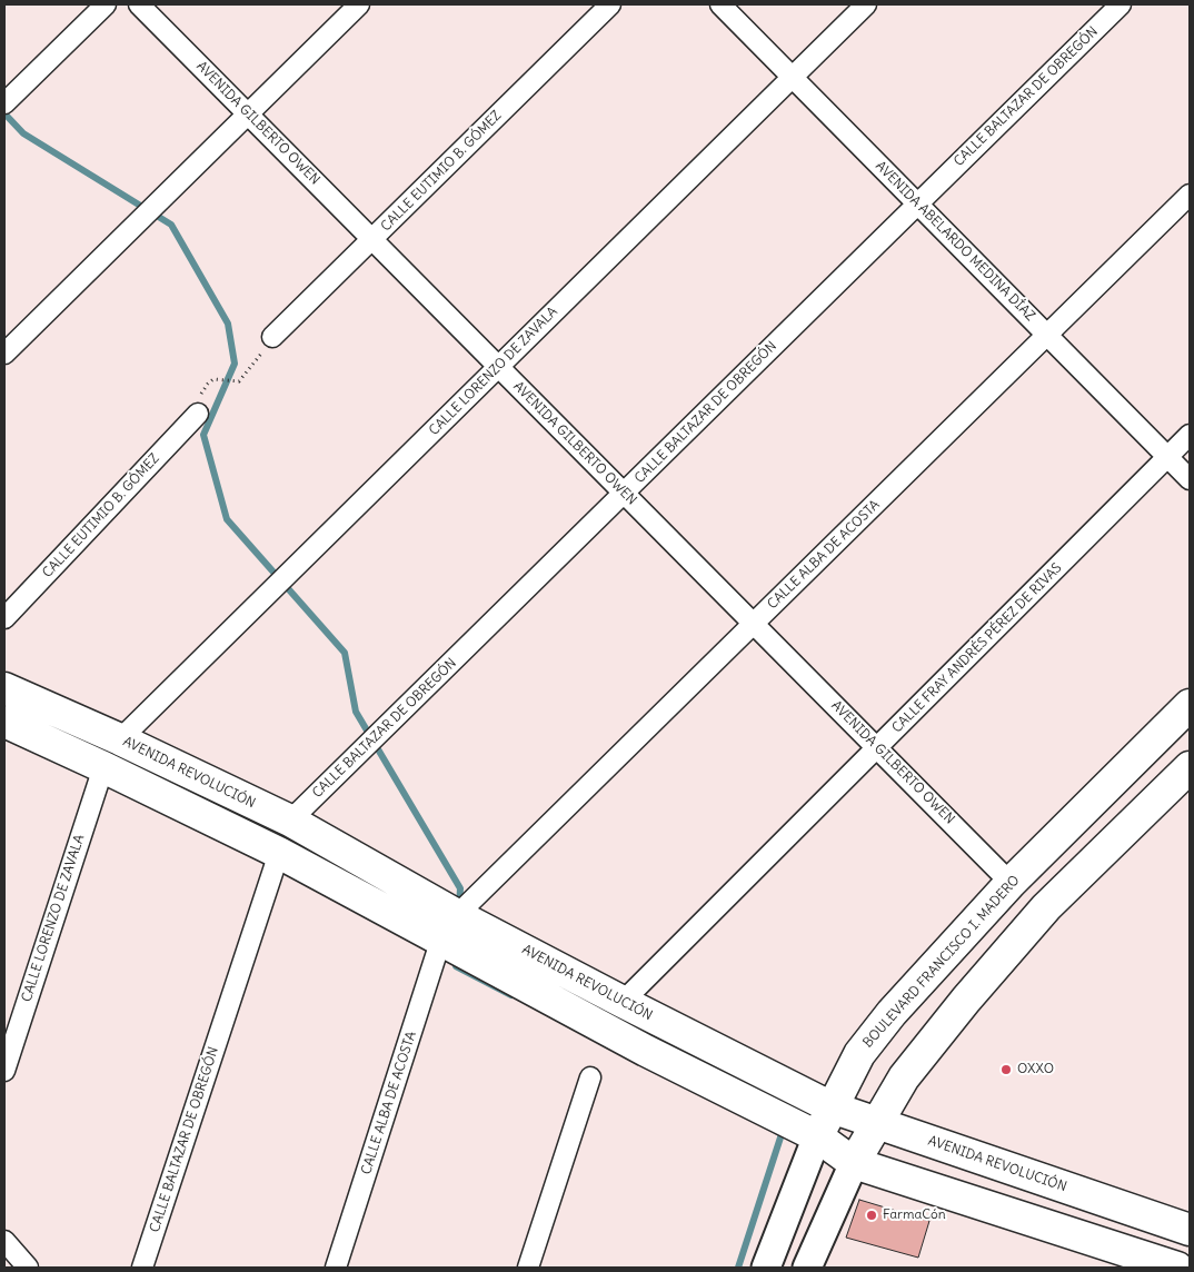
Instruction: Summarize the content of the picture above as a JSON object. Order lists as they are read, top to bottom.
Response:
{
  "streets": {
    "main road": ["AVENIDA REVOLUCIÓN", "BOULEVARD FRANCISCO I. MADERO"],
    "street": [
      "CALLE BALTAZAR DE OBREGÓN",
      "AVENIDA GILBERTO OWEN",
      "CALLE EUTIMIO B. GÓMEZ",
      "AVENIDA ABELARDO MEDINA DÍAZ",
      "CALLE LORENZO DE ZAVALA",
      "CALLE ALBA DE ACOSTA",
      "CALLE FRAY ANDRÉS PÉREZ DE RIVAS"
    ]
  },
  "crossings": [
    ["CALLE BALTAZAR DE OBREGÓN", "AVENIDA GILBERTO OWEN"],
    ["CALLE BALTAZAR DE OBREGÓN", "AVENIDA ABELARDO MEDINA DÍAZ"],
    ["CALLE BALTAZAR DE OBREGÓN", "AVENIDA REVOLUCIÓN"],
    ["AVENIDA GILBERTO OWEN", "CALLE EUTIMIO B. GÓMEZ"],
    ["AVENIDA GILBERTO OWEN", "CALLE LORENZO DE ZAVALA"],
    ["AVENIDA GILBERTO OWEN", "CALLE ALBA DE ACOSTA"],
    ["AVENIDA GILBERTO OWEN", "CALLE FRAY ANDRÉS PÉREZ DE RIVAS"],
    ["AVENIDA GILBERTO OWEN", "BOULEVARD FRANCISCO I. MADERO"],
    ["AVENIDA ABELARDO MEDINA DÍAZ", "CALLE LORENZO DE ZAVALA"],
    ["AVENIDA ABELARDO MEDINA DÍAZ", "CALLE ALBA DE ACOSTA"],
    ["AVENIDA ABELARDO MEDINA DÍAZ", "CALLE FRAY ANDRÉS PÉREZ DE RIVAS"],
    ["CALLE LORENZO DE ZAVALA", "AVENIDA REVOLUCIÓN"],
    ["CALLE ALBA DE ACOSTA", "AVENIDA REVOLUCIÓN"],
    ["CALLE FRAY ANDRÉS PÉREZ DE RIVAS", "AVENIDA REVOLUCIÓN"],
    ["AVENIDA REVOLUCIÓN", "BOULEVARD FRANCISCO I. MADERO"]
  ],
  "places": ["OXXO", "FarmaCón"]
}
